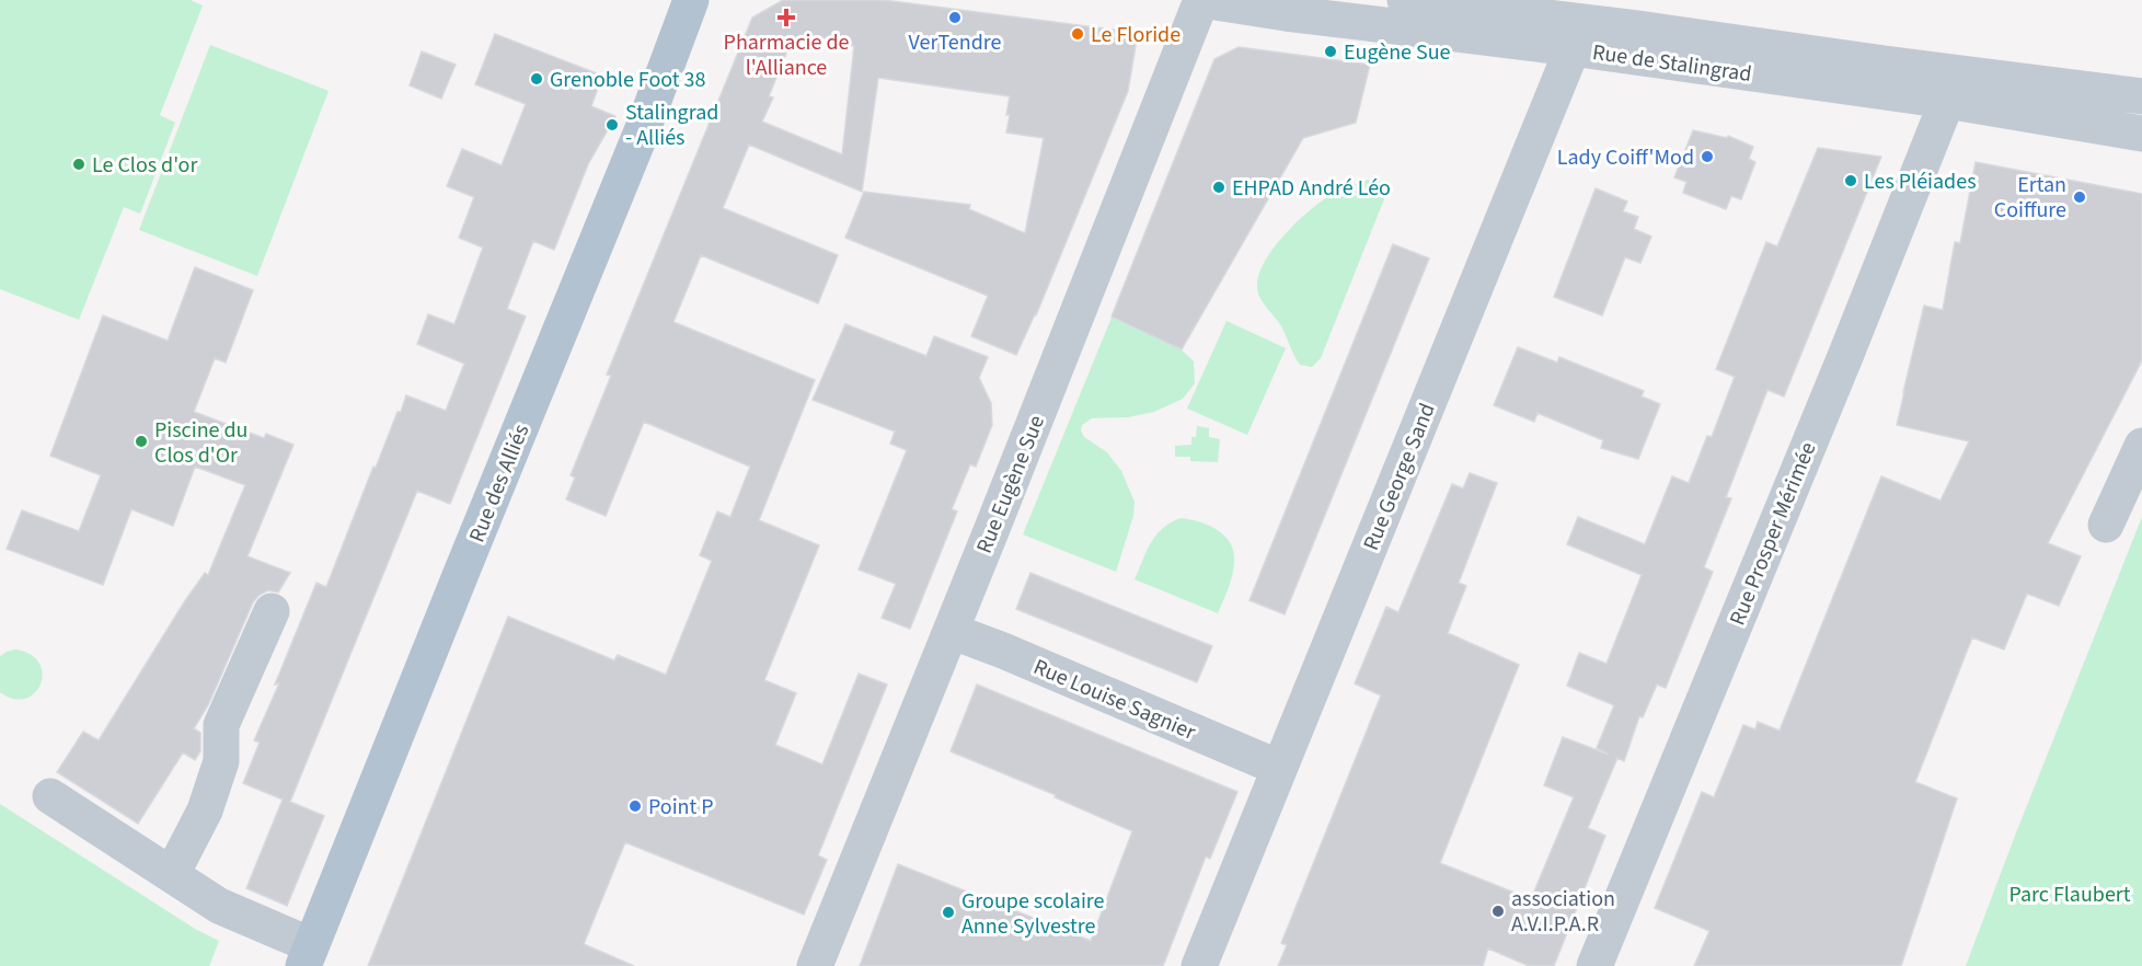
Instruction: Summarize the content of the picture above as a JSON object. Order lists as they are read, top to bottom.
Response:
{
  "streets": {
    "main road": ["Rue des Alliés"],
    "street": [
      "Rue de Stalingrad",
      "Rue George Sand",
      "Rue Eugène Sue",
      "Rue Prosper Mérimée",
      "Rue Louise Sagnier"
    ]
  },
  "crossings": [
    ["Rue de Stalingrad", "Rue George Sand"],
    ["Rue de Stalingrad", "Rue Eugène Sue"],
    ["Rue de Stalingrad", "Rue Prosper Mérimée"],
    ["Rue George Sand", "Rue Louise Sagnier"],
    ["Rue Eugène Sue", "Rue Louise Sagnier"]
  ],
  "parks": ["Parc Flaubert"],
  "places": {
    "health": ["Pharmacie de l'Alliance"],
    "other": [
      "VerTendre",
      "Le Floride",
      "Eugène Sue",
      "Grenoble Foot 38",
      "Stalingrad - Alliés",
      "Lady Coiff'Mod",
      "Le Clos d'or",
      "Les Pléiades",
      "EHPAD André Léo",
      "Ertan Coiffure",
      "Piscine du Clos d'Or",
      "Point P",
      "association A.V.I.P.A.R",
      "Groupe scolaire Anne Sylvestre"
    ]
  }
}
